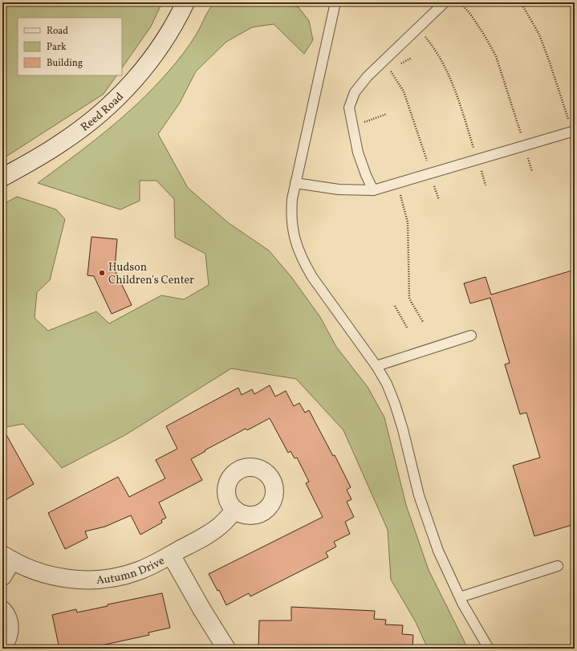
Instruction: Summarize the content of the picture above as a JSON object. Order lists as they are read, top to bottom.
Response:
{
  "streets": {
    "street": ["Reed Road", "Autumn Drive"]
  },
  "places": ["Hudson Children's Center"],
  "legend": ["Road", "Park", "Building"]
}
